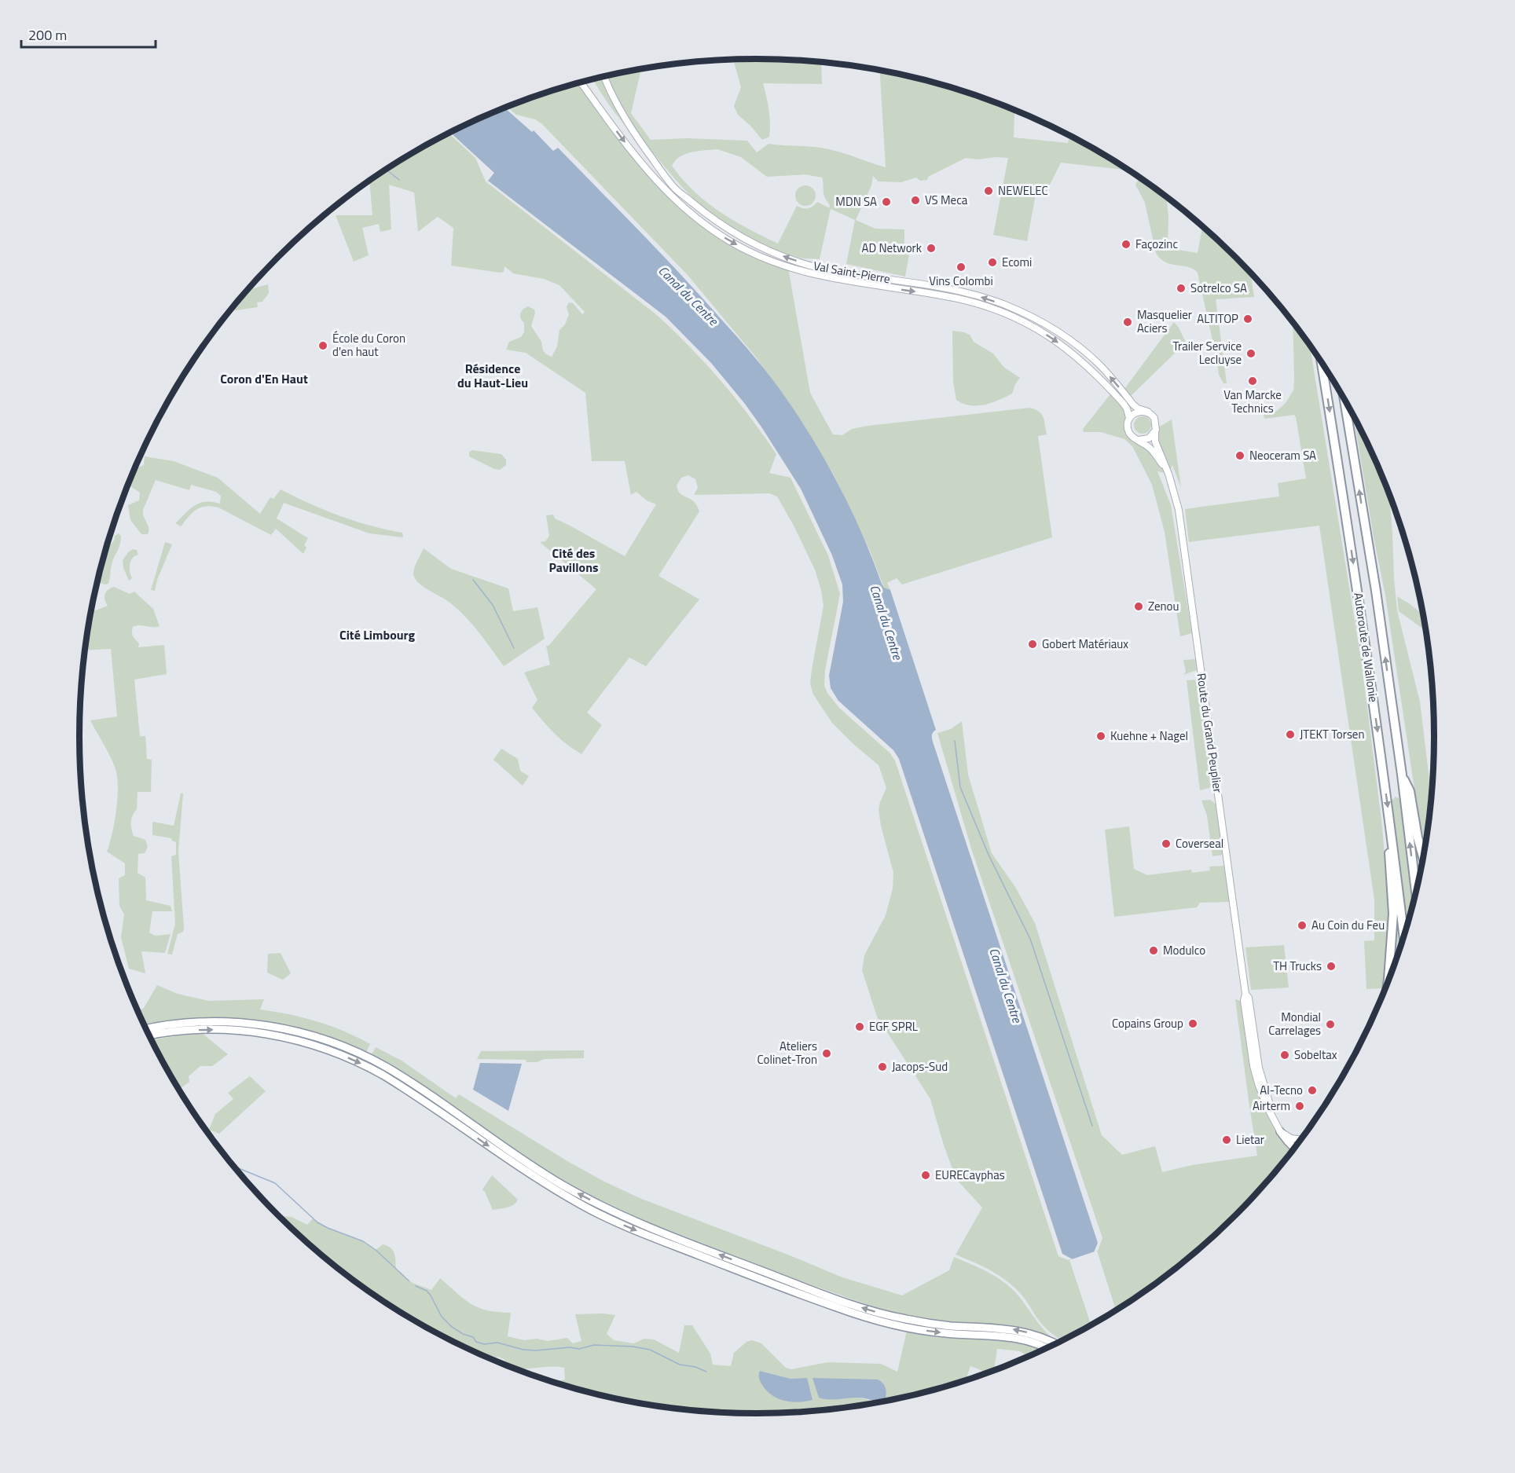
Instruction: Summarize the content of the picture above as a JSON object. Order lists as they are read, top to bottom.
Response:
{
  "streets": {
    "highway": ["Autoroute de Wallonie"],
    "main road": ["Val Saint-Pierre", "Route du Grand Peuplier"]
  },
  "crossings": [
    ["Val Saint-Pierre", "Route du Grand Peuplier"]
  ],
  "districts": [
    "Résidence du Haut-Lieu",
    "Coron d'En Haut",
    "Cité des Pavillons",
    "Cité Limbourg"
  ],
  "water": ["Canal du Centre"],
  "places": [
    "NEWELEC",
    "VS Meca",
    "MDN SA",
    "Façozinc",
    "AD Network",
    "Ecomi",
    "Vins Colombi",
    "Sotrelco SA",
    "ALTITOP",
    "Masquelier Aciers",
    "École du Coron d'en haut",
    "Trailer Service Lecluyse",
    "Van Marcke Technics",
    "Neoceram SA",
    "Zenou",
    "Gobert Matériaux",
    "JTEKT Torsen",
    "Kuehne + Nagel",
    "Coverseal",
    "Au Coin du Feu",
    "Modulco",
    "TH Trucks",
    "Copains Group",
    "Mondial Carrelages",
    "EGF SPRL",
    "Ateliers Colinet-Tron",
    "Sobeltax",
    "Jacops-Sud",
    "Al-Tecno",
    "Airterm",
    "Lietar",
    "EURECayphas"
  ],
  "scale_bar": "200 m"
}
